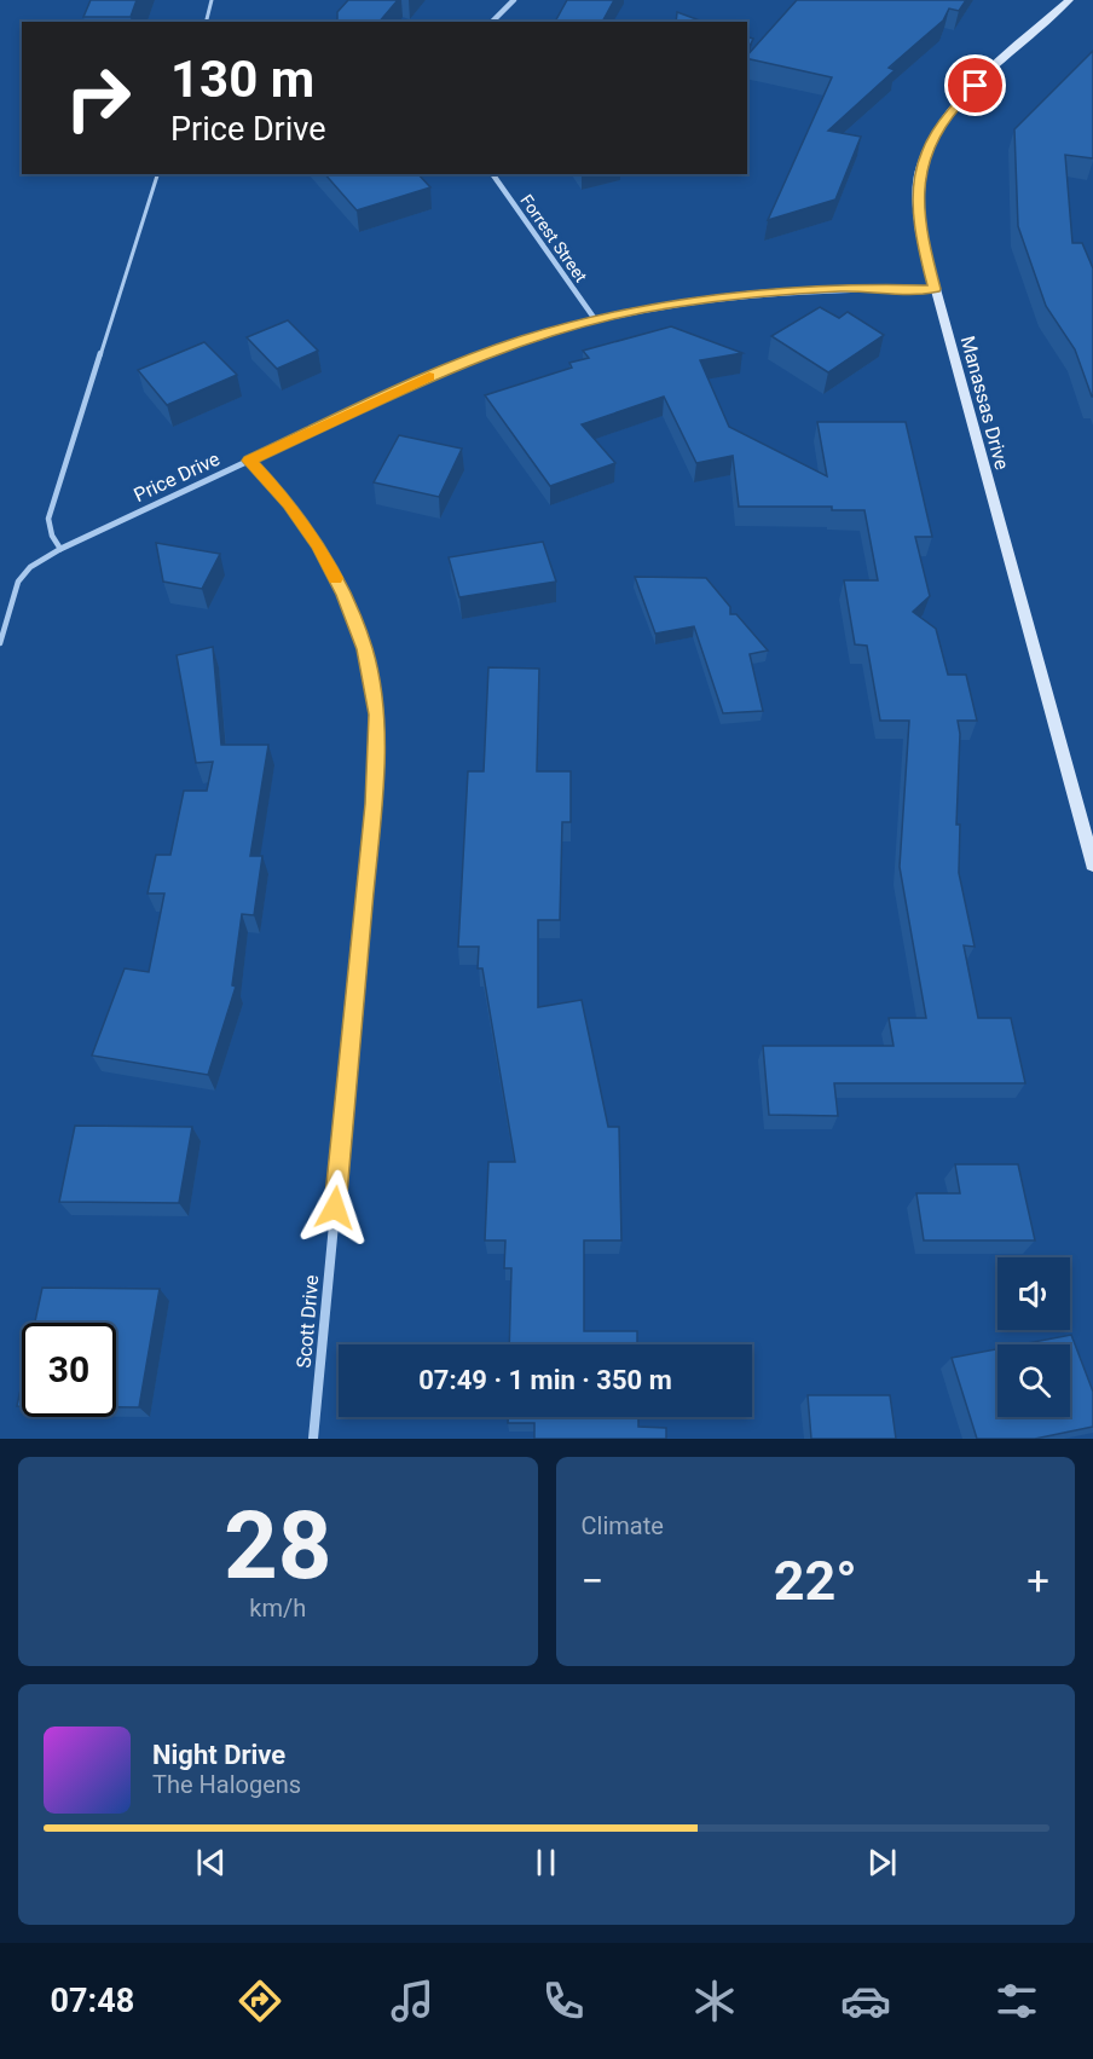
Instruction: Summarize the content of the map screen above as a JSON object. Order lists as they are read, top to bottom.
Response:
{
  "streets": {
    "main road": ["Manassas Drive"],
    "street": ["Forrest Street", "Price Drive", "Scott Drive"]
  },
  "crossings": [
    ["Forrest Street", "Price Drive"],
    ["Manassas Drive", "Price Drive"],
    ["Price Drive", "Scott Drive"]
  ],
  "page": {
    "turn": ["130 m", "Price Drive"],
    "limit": "30",
    "trip": "07:49 · 1 min · 350 m",
    "tile": [
      ["28", "km/h"],
      "Climate"
    ],
    "heat": ["−", "22°", "+"],
    "song": ["Night Drive", "The Halogens"],
    "tabs": "07:48"
  }
}
